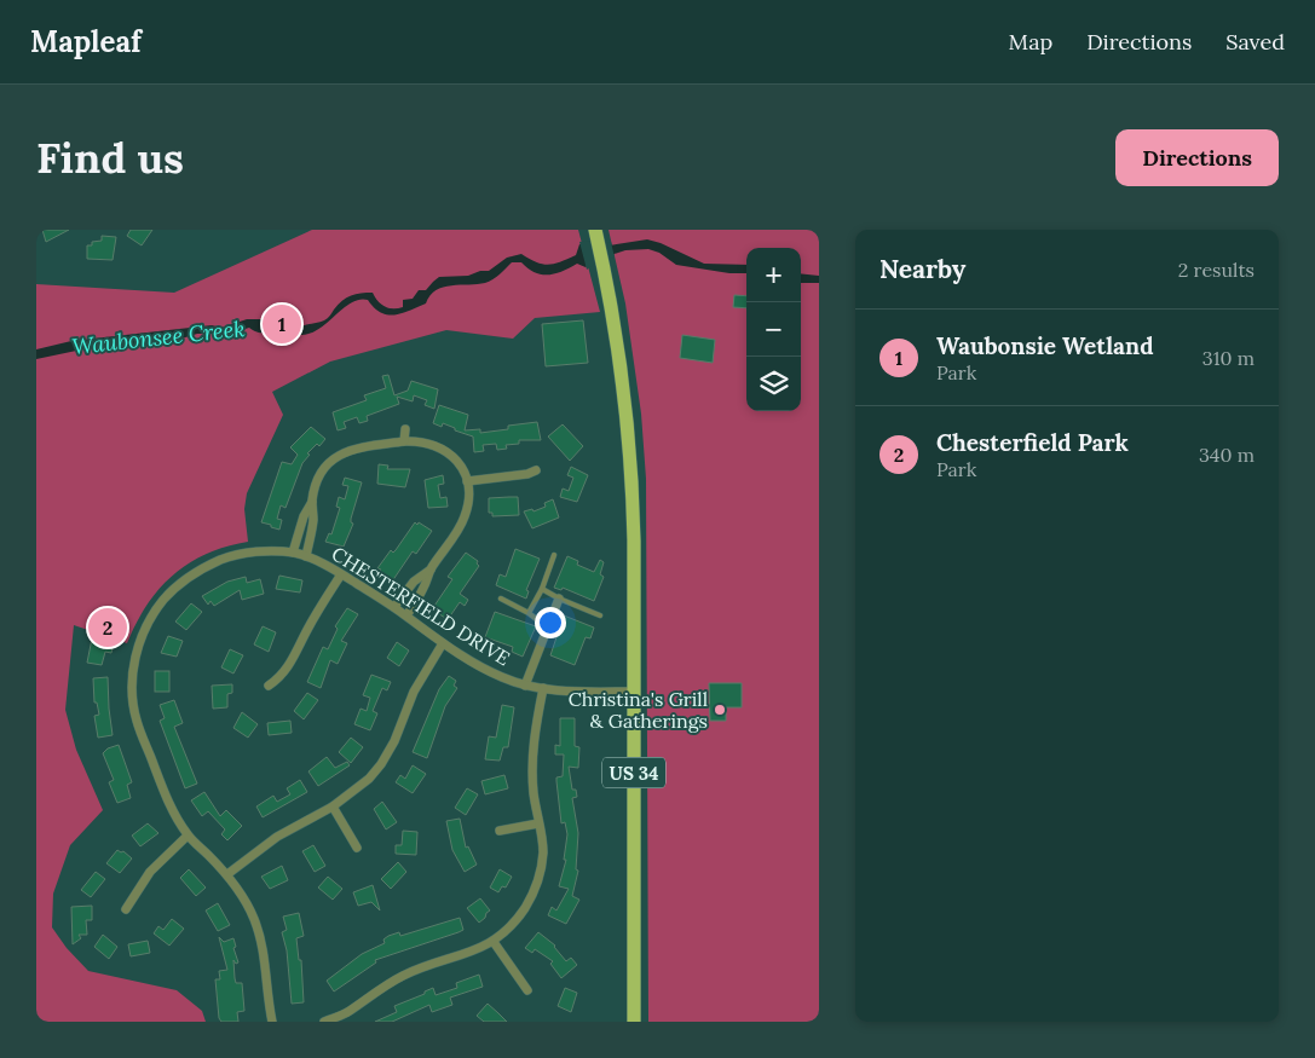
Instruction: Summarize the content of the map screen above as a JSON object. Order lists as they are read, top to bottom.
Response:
{
  "streets": {
    "main road": ["US 34"],
    "street": ["CHESTERFIELD DRIVE"]
  },
  "crossings": [
    ["CHESTERFIELD DRIVE", "US 34"]
  ],
  "water": ["Waubonsee Creek"],
  "places": ["Christina's Grill & Gatherings"],
  "page": {
    "header": "Mapleaf",
    "nav": ["Map", "Directions", "Saved"],
    "buttons": "Directions",
    "title": "Find us",
    "heading": ["Nearby", "2 results"],
    "map_buttons": ["+", "−"],
    "pins": ["1", "2"],
    "list": [
      {
        "mark": "1",
        "name": "Waubonsie Wetland",
        "note": "Park",
        "value": "310 m"
      },
      {
        "mark": "2",
        "name": "Chesterfield Park",
        "note": "Park",
        "value": "340 m"
      }
    ]
  }
}
